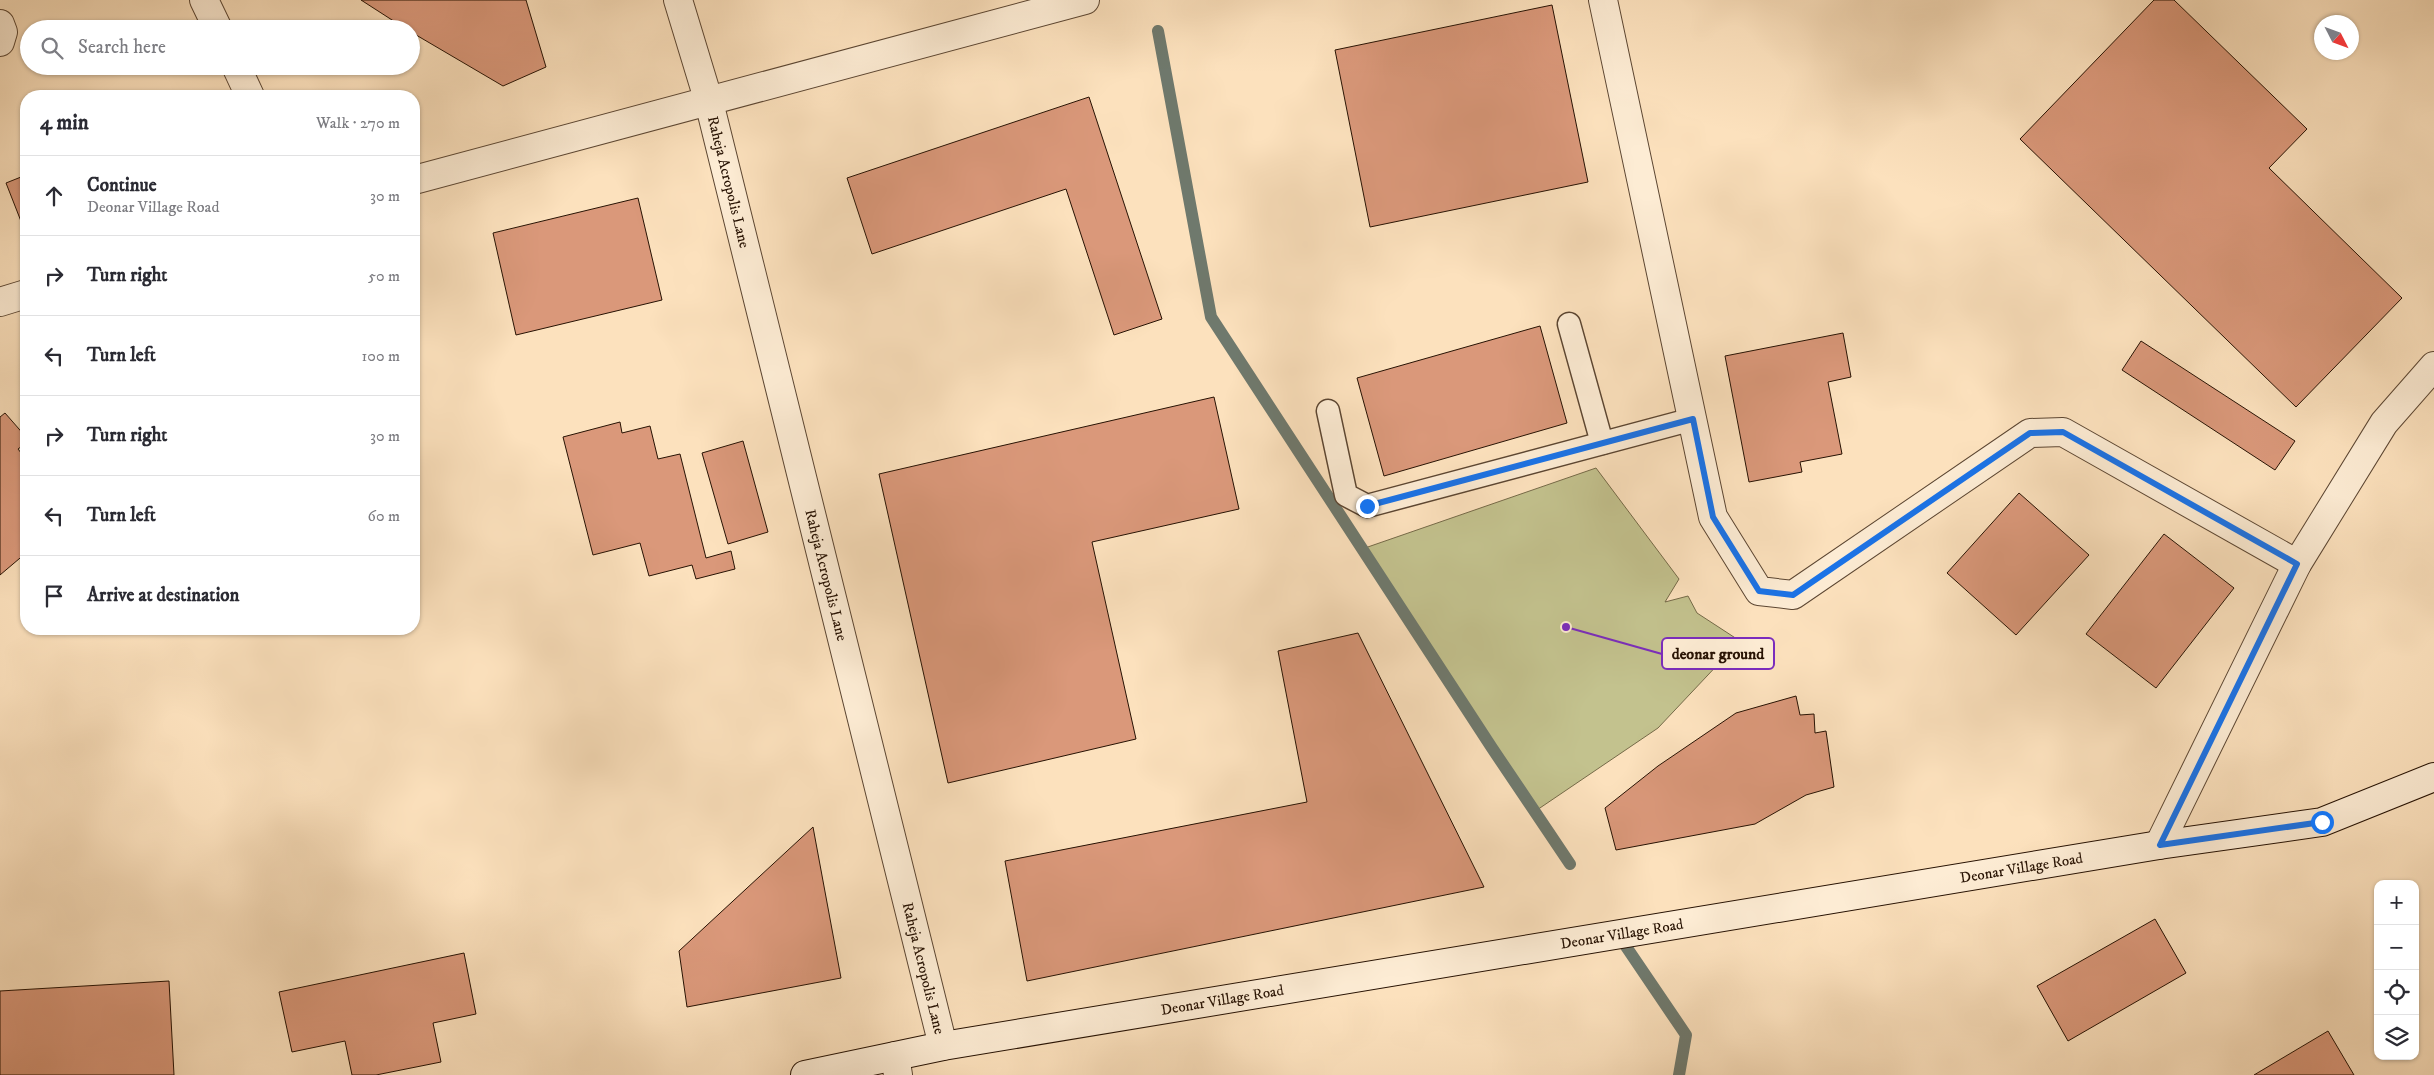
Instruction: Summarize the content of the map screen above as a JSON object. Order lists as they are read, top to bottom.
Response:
{
  "streets": {
    "street": ["Raheja Acropolis Lane", "Deonar Village Road"]
  },
  "crossings": [
    ["Raheja Acropolis Lane", "Deonar Village Road"]
  ],
  "places": ["deonar ground"],
  "north": "bottom right",
  "page": {
    "search": "Search here",
    "heading": ["4 min", "Walk · 270 m"],
    "list": [
      ["Continue", "Deonar Village Road", "30 m"],
      ["Turn right", "50 m"],
      ["Turn left", "100 m"],
      ["Turn right", "30 m"],
      ["Turn left", "60 m"],
      "Arrive at destination"
    ],
    "map_buttons": ["+", "−"]
  }
}
